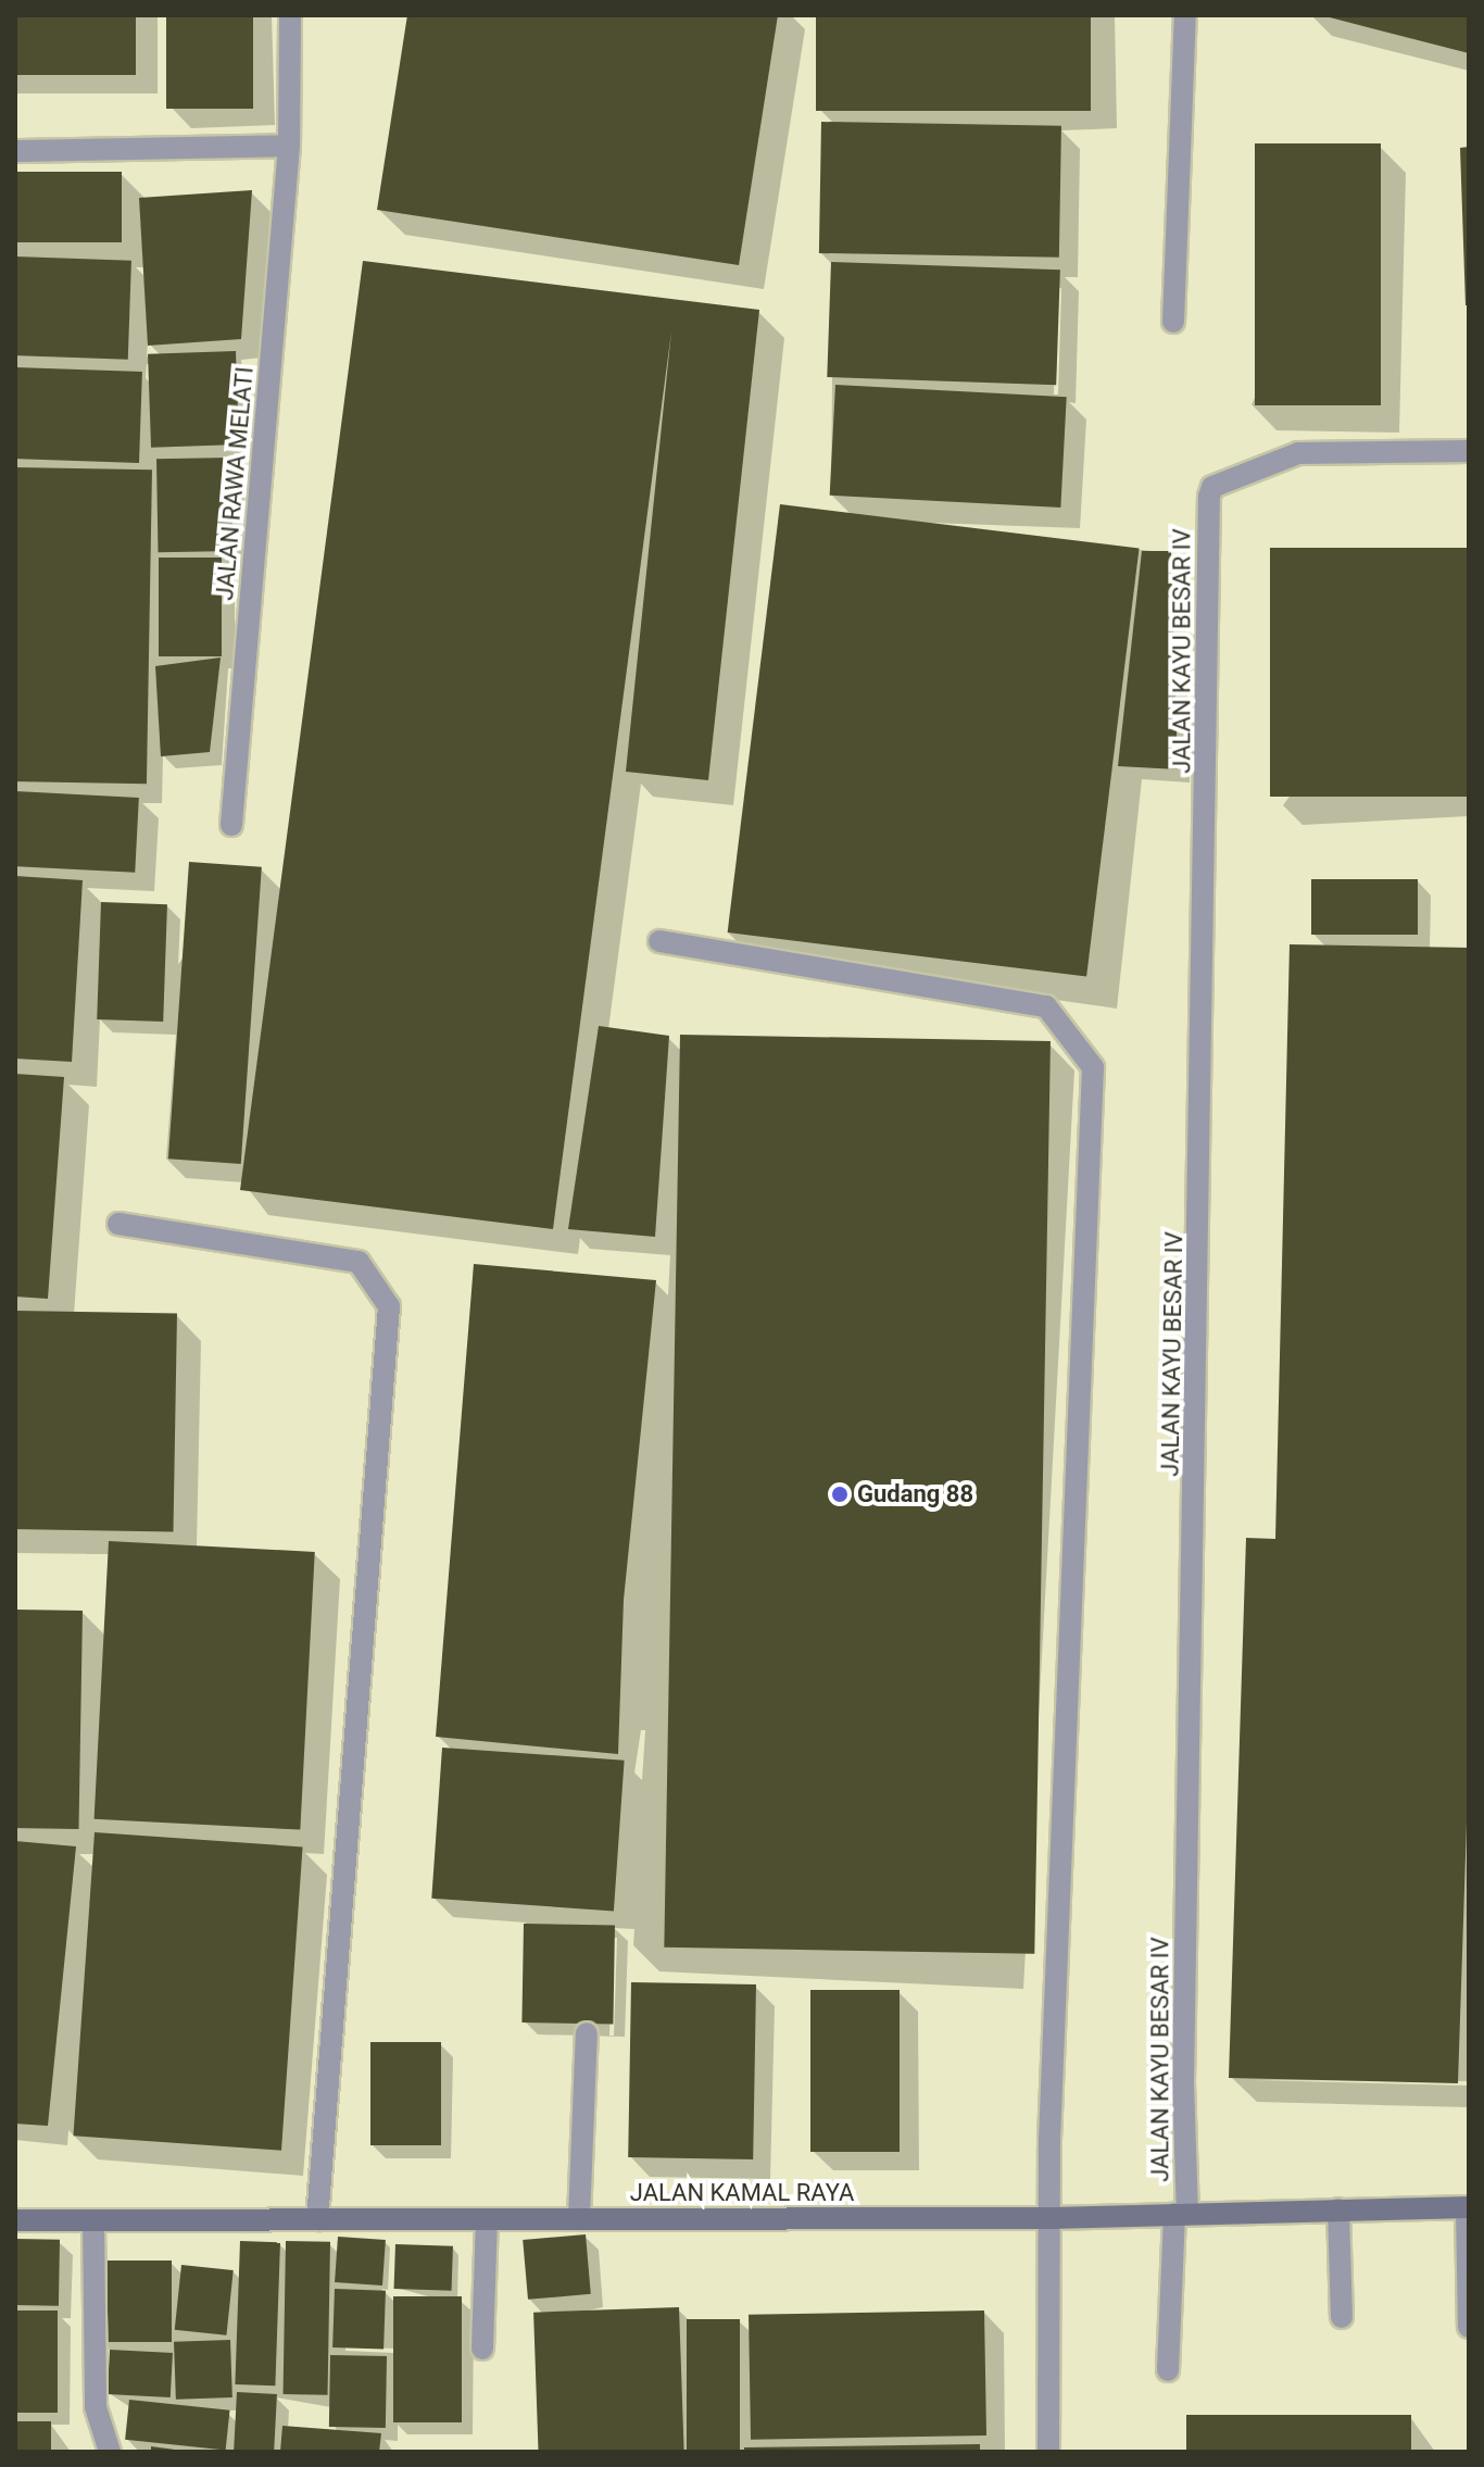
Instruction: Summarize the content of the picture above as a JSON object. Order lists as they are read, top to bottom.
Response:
{
  "streets": {
    "main road": ["JALAN KAMAL RAYA"],
    "street": ["JALAN RAWA MELATI", "JALAN KAYU BESAR IV"]
  },
  "crossings": [
    ["JALAN KAYU BESAR IV", "JALAN KAMAL RAYA"]
  ],
  "places": ["Gudang 88"]
}
